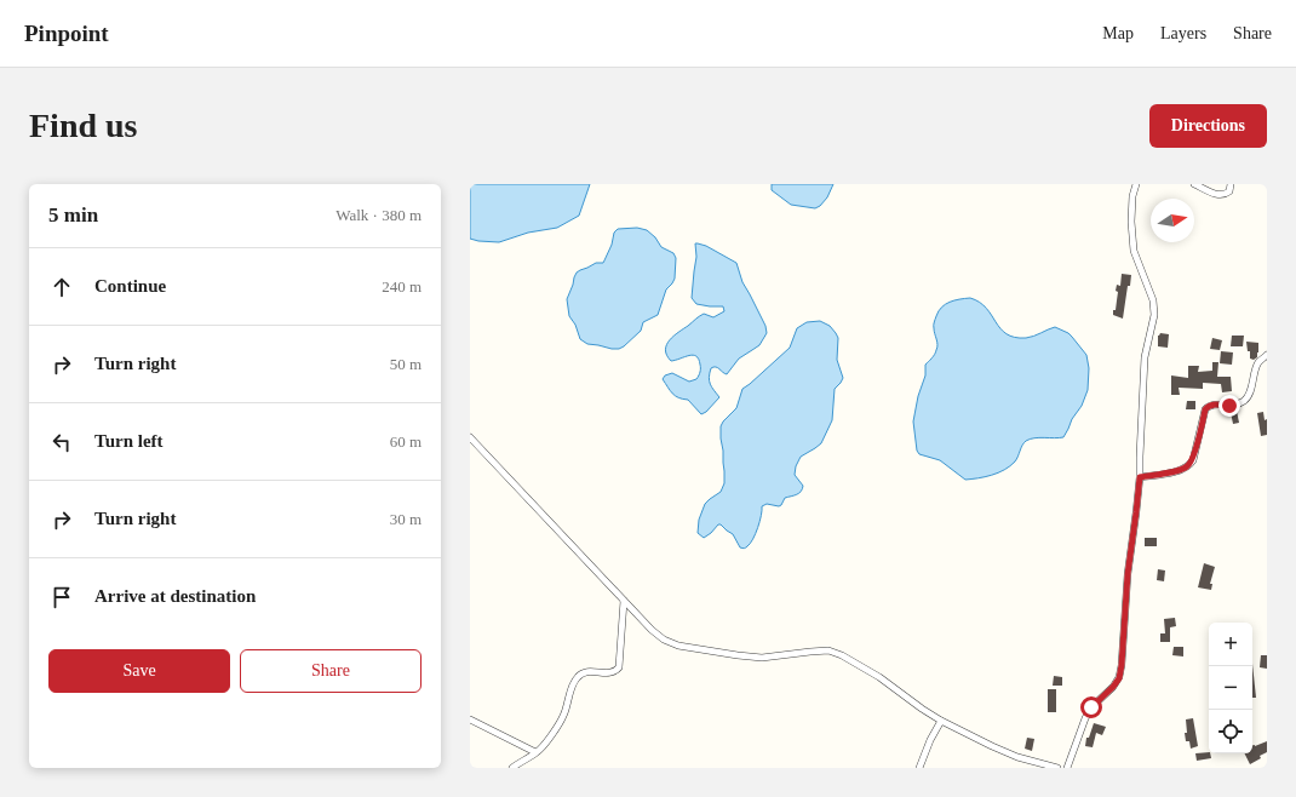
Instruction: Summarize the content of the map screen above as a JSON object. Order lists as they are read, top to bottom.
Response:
{
  "north": "right",
  "page": {
    "header": "Pinpoint",
    "nav": ["Map", "Layers", "Share"],
    "buttons": [
      "Directions",
      ["Save", "Share"]
    ],
    "title": "Find us",
    "heading": ["5 min", "Walk · 380 m"],
    "list": [
      ["Continue", "240 m"],
      ["Turn right", "50 m"],
      ["Turn left", "60 m"],
      ["Turn right", "30 m"],
      "Arrive at destination"
    ],
    "map_buttons": ["+", "−"]
  }
}
